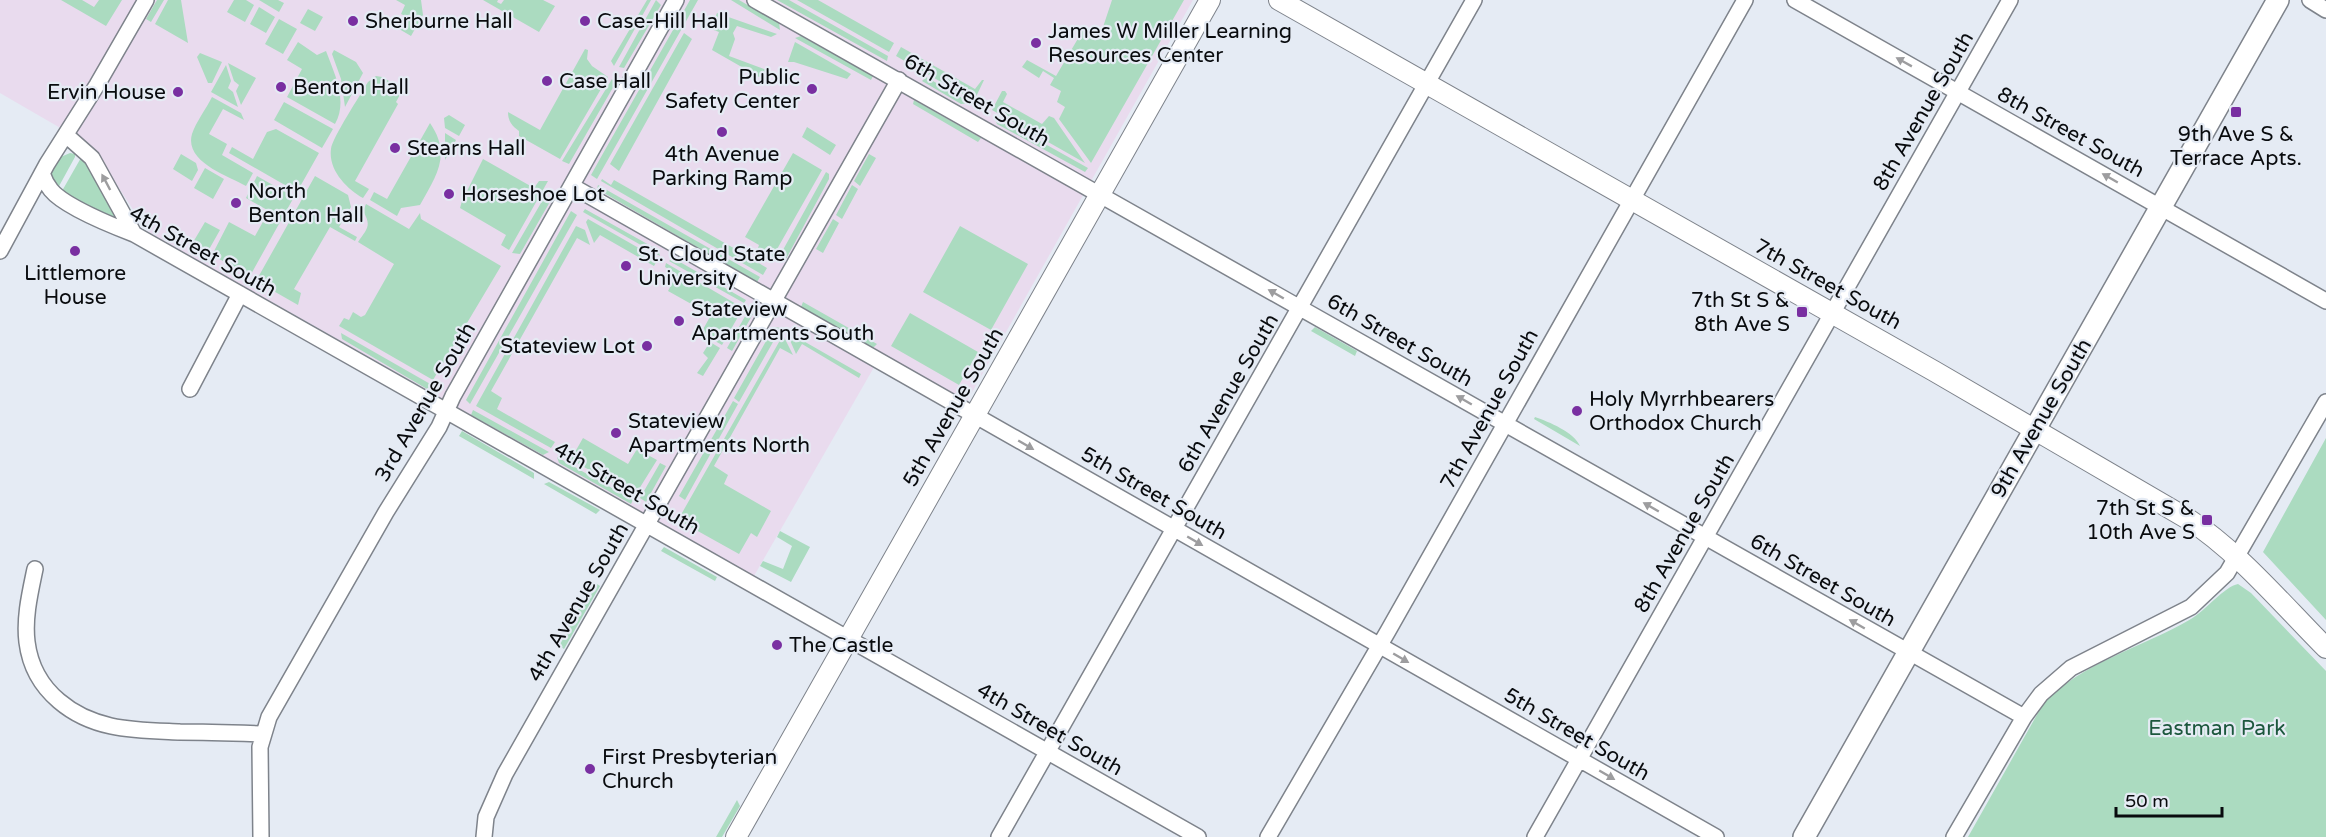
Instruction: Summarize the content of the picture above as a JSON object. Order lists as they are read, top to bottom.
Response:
{
  "streets": {
    "main road": ["9th Avenue South"],
    "street": [
      "6th Street South",
      "8th Avenue South",
      "8th Street South",
      "4th Street South",
      "7th Street South",
      "6th Avenue South",
      "3rd Avenue South",
      "5th Avenue South",
      "7th Avenue South",
      "5th Street South",
      "4th Avenue South"
    ]
  },
  "crossings": [
    ["6th Street South", "8th Avenue South"],
    ["6th Street South", "6th Avenue South"],
    ["6th Street South", "5th Avenue South"],
    ["6th Street South", "7th Avenue South"],
    ["6th Street South", "9th Avenue South"],
    ["6th Street South", "4th Avenue South"],
    ["8th Avenue South", "8th Street South"],
    ["8th Avenue South", "7th Street South"],
    ["8th Avenue South", "5th Street South"],
    ["8th Street South", "9th Avenue South"],
    ["4th Street South", "6th Avenue South"],
    ["4th Street South", "3rd Avenue South"],
    ["4th Street South", "5th Avenue South"],
    ["4th Street South", "4th Avenue South"],
    ["7th Street South", "6th Avenue South"],
    ["7th Street South", "7th Avenue South"],
    ["7th Street South", "9th Avenue South"],
    ["6th Avenue South", "5th Street South"],
    ["3rd Avenue South", "5th Street South"],
    ["5th Avenue South", "5th Street South"],
    ["7th Avenue South", "5th Street South"],
    ["5th Street South", "4th Avenue South"]
  ],
  "one_way": ["6th Street South", "8th Street South", "5th Street South"],
  "parks": ["Eastman Park"],
  "places": {
    "other": [
      "Sherburne Hall",
      "Case-Hill Hall",
      "James W Miller Learning Resources Center",
      "Case Hall",
      "Benton Hall",
      "Public Safety Center",
      "Ervin House",
      "4th Avenue Parking Ramp",
      "Stearns Hall",
      "Horseshoe Lot",
      "North Benton Hall",
      "Littlemore House",
      "St. Cloud State University",
      "Stateview Apartments South",
      "Stateview Lot",
      "Holy Myrrhbearers Orthodox Church",
      "Stateview Apartments North",
      "The Castle",
      "First Presbyterian Church"
    ],
    "transit": ["9th Ave S & Terrace Apts.", "7th St S & 8th Ave S", "7th St S & 10th Ave S"]
  },
  "scale_bar": "50 m"
}
